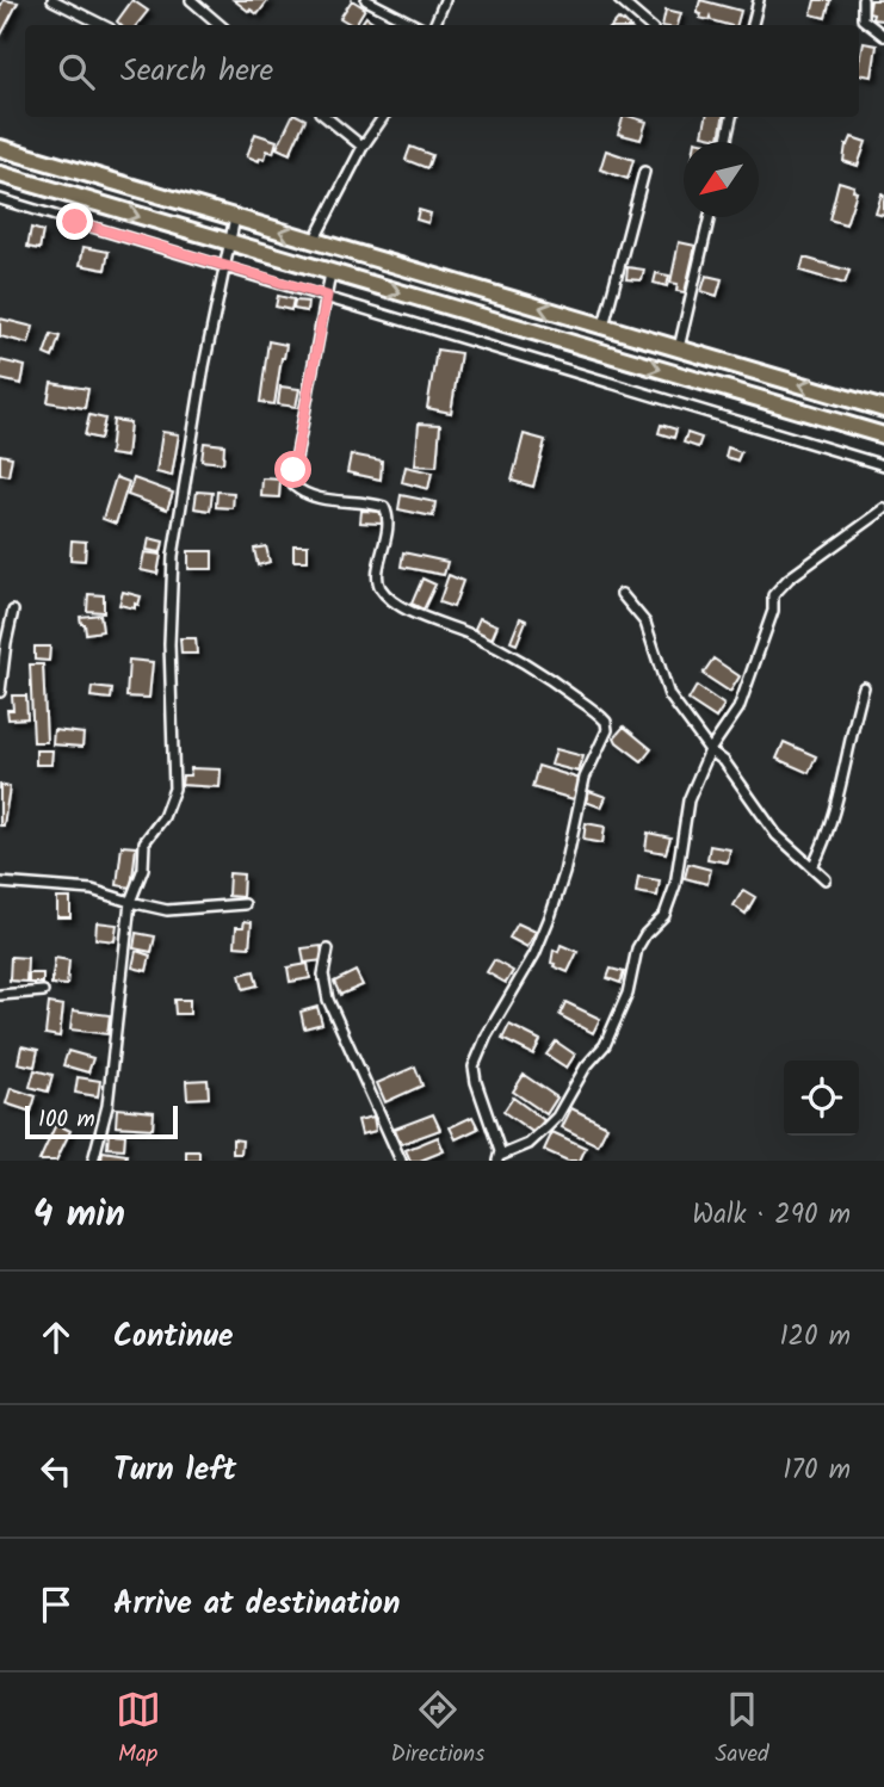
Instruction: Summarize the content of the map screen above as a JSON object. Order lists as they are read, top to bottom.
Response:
{
  "scale_bar": "100 m",
  "north": "bottom left",
  "page": {
    "search": "Search here",
    "scale": "100 m",
    "heading": ["4 min", "Walk · 290 m"],
    "list": [
      ["Continue", "120 m"],
      ["Turn left", "170 m"],
      "Arrive at destination"
    ],
    "nav": ["Map", "Directions", "Saved"]
  }
}
